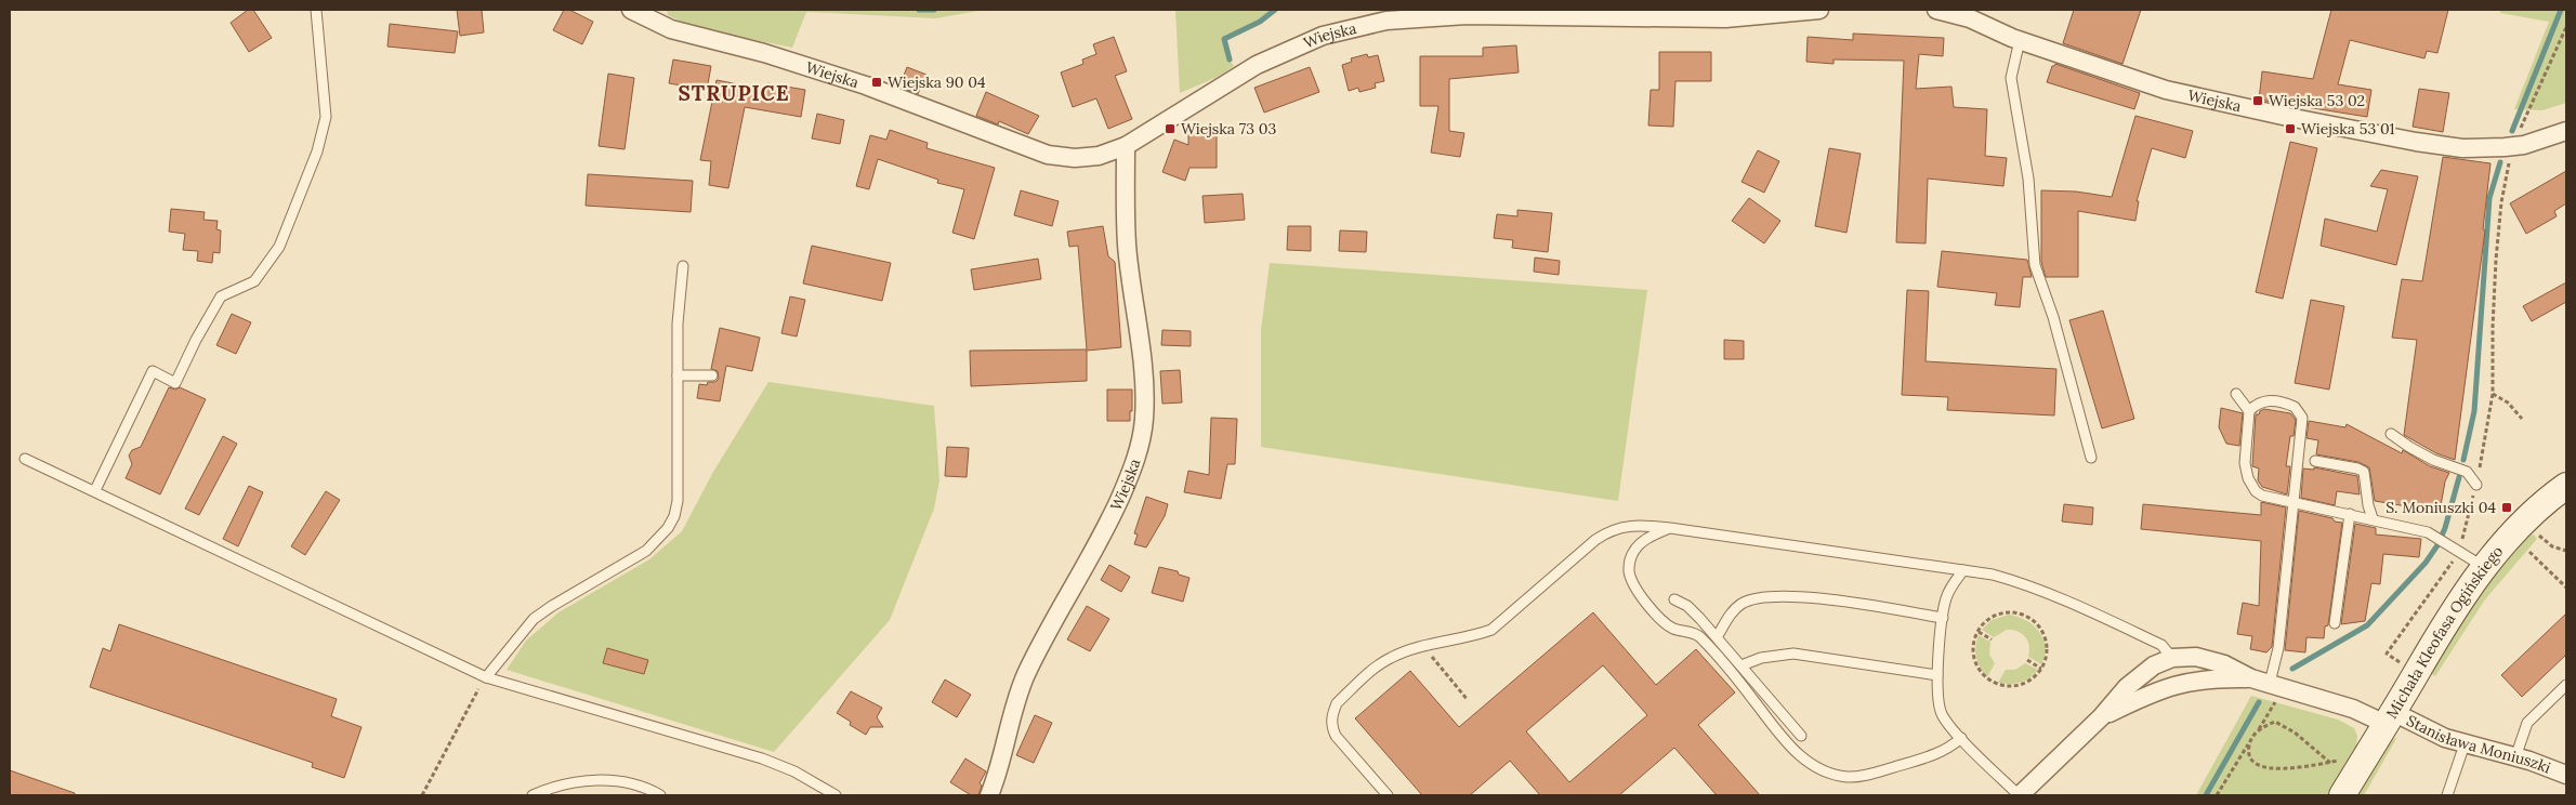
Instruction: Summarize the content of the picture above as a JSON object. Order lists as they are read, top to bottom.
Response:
{
  "streets": {
    "street": ["Wiejska", "Michała Kleofasa Ogińskiego", "Stanisława Moniuszki"]
  },
  "crossings": [
    ["Michała Kleofasa Ogińskiego", "Stanisława Moniuszki"]
  ],
  "districts": ["STRUPICE"],
  "places": {
    "transit": [
      "Wiejska 90 04",
      "Wiejska 53 02",
      "Wiejska 73 03",
      "Wiejska 53 01",
      "S. Moniuszki 04"
    ]
  }
}
